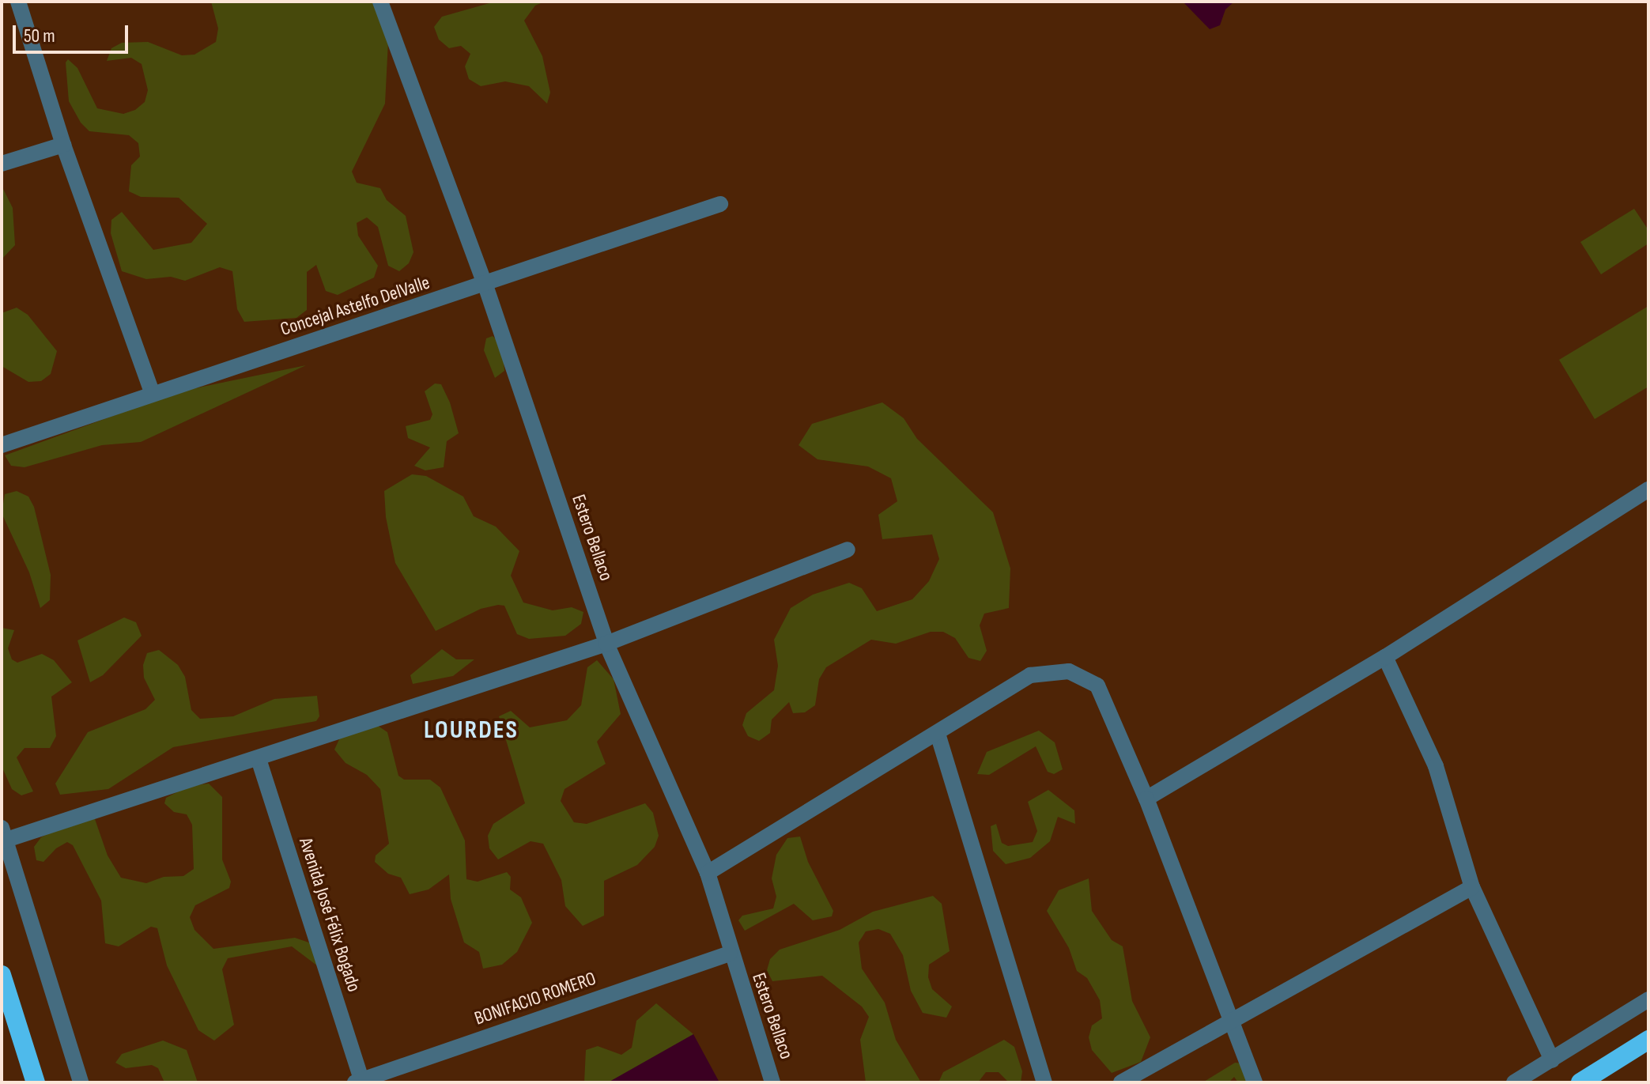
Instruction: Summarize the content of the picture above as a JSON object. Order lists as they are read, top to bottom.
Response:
{
  "streets": {
    "street": [
      "Concejal Astelfo DelValle",
      "Estero Bellaco",
      "Avenida José Félix Bogado",
      "BONIFACIO ROMERO"
    ]
  },
  "crossings": [
    ["Concejal Astelfo DelValle", "Estero Bellaco"],
    ["Estero Bellaco", "BONIFACIO ROMERO"],
    ["Avenida José Félix Bogado", "BONIFACIO ROMERO"]
  ],
  "districts": ["LOURDES"],
  "scale_bar": "50 m"
}
